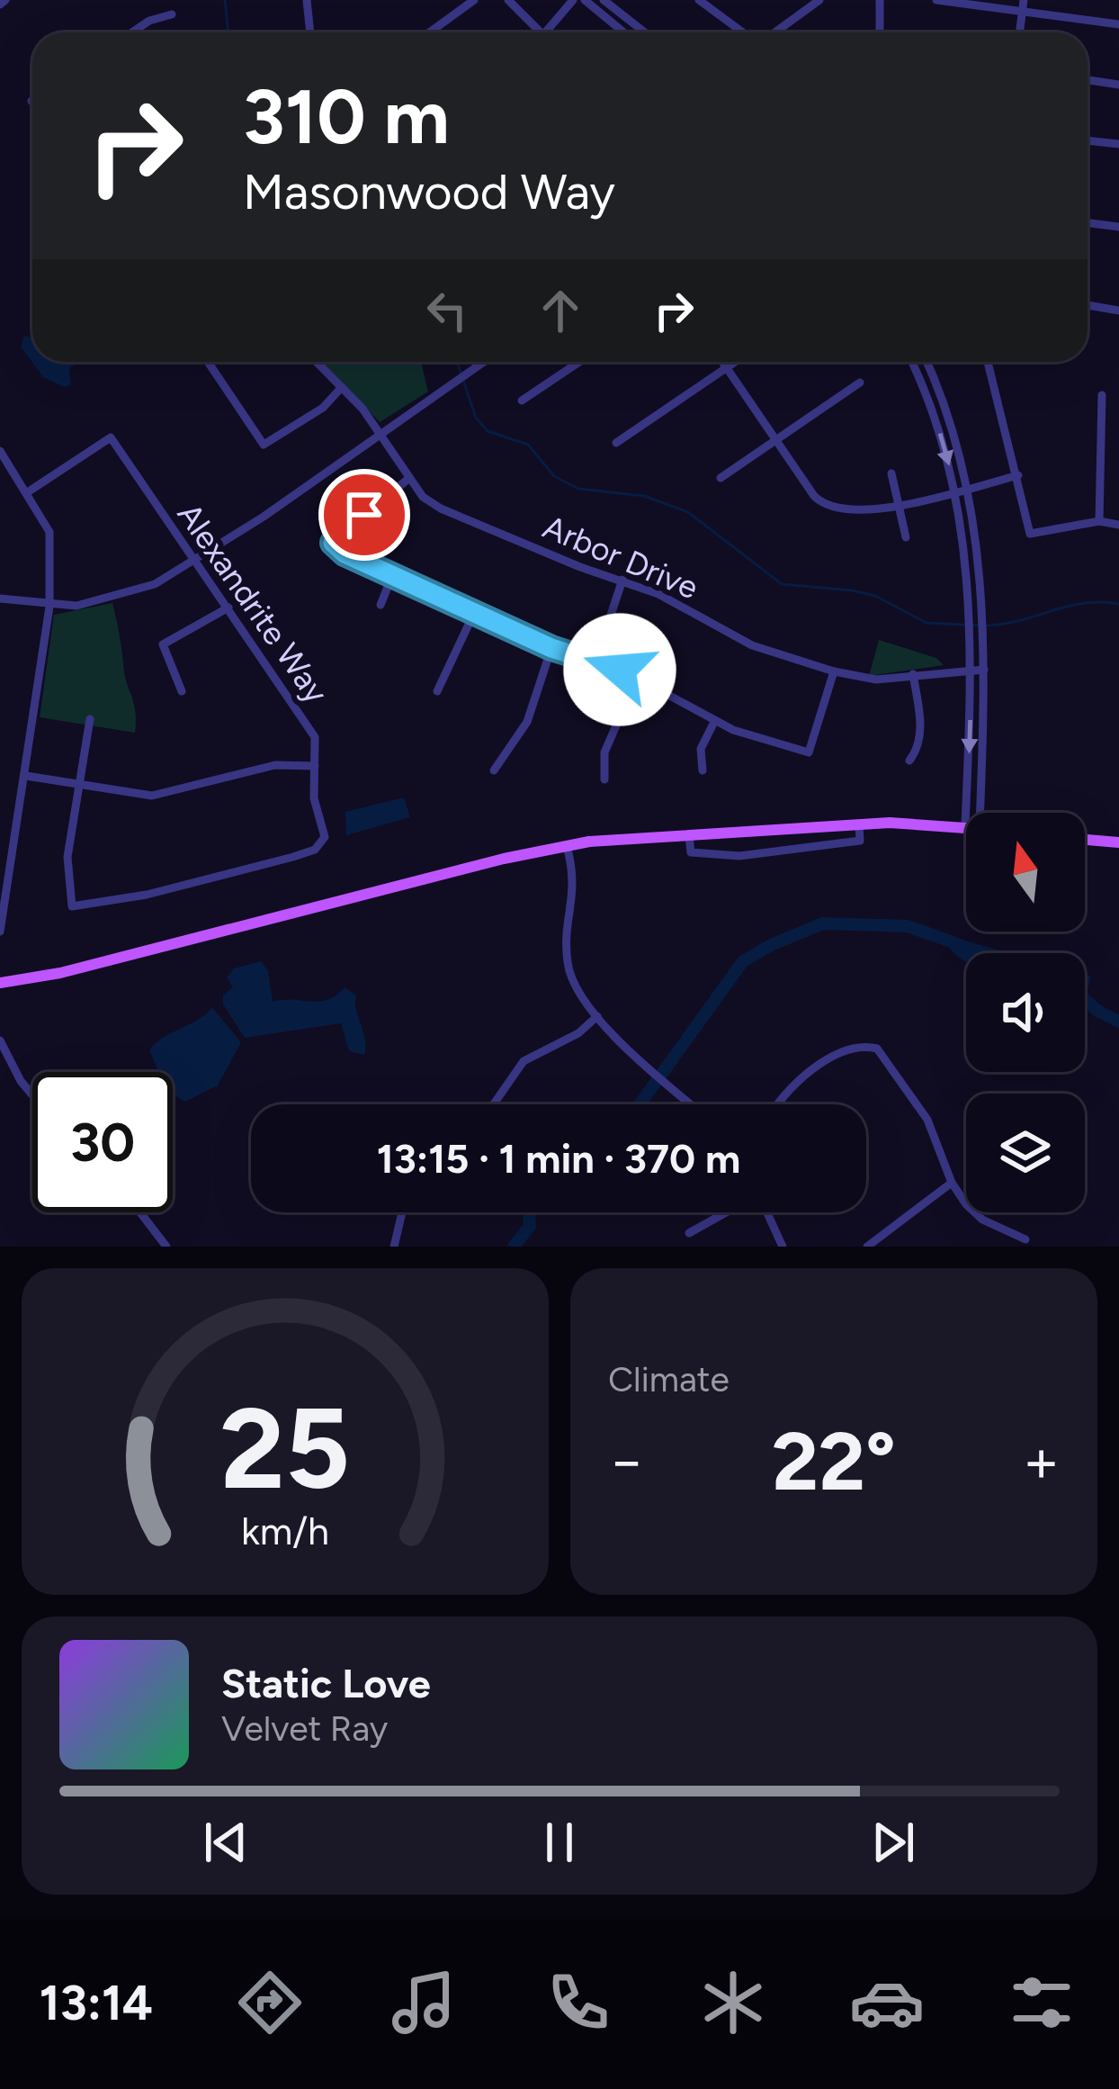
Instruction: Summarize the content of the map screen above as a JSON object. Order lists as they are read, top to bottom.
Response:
{
  "streets": {
    "street": ["Arbor Drive", "Alexandrite Way"]
  },
  "north": "top",
  "page": {
    "turn": ["310 m", "Masonwood Way"],
    "limit": "30",
    "trip": "13:15 · 1 min · 370 m",
    "tile": "Climate",
    "heat": ["−", "22°", "+"],
    "song": ["Static Love", "Velvet Ray"],
    "tabs": "13:14",
    "gauge": ["25", "km/h"]
  }
}
